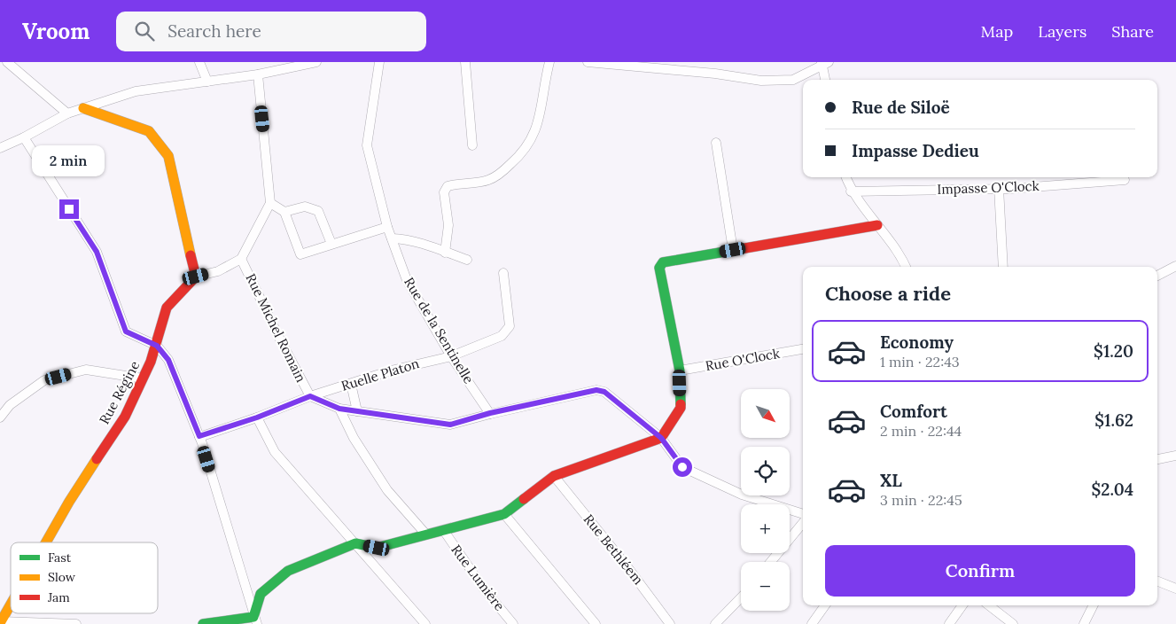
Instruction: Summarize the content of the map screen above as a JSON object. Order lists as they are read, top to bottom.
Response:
{
  "streets": {
    "street": [
      "Impasse O'Clock",
      "Rue Michel Romain",
      "Rue de la Sentinelle",
      "Rue O'Clock",
      "Ruelle Platon",
      "Rue Régine",
      "Rue Bethléem",
      "Rue Lumière"
    ]
  },
  "crossings": [
    ["Rue Michel Romain", "Ruelle Platon"],
    ["Rue Michel Romain", "Rue Régine"],
    ["Rue de la Sentinelle", "Ruelle Platon"]
  ],
  "legend": ["Fast", "Slow", "Jam"],
  "north": "bottom right",
  "page": {
    "header": "Vroom",
    "search": "Search here",
    "nav": ["Map", "Layers", "Share"],
    "banner": ["Rue de Siloë", "Impasse Dedieu"],
    "bubble": "2 min",
    "heading": "Choose a ride",
    "list": [
      {
        "name": "Economy",
        "note": "1 min · 22:43",
        "value": "$1.20"
      },
      {
        "name": "Comfort",
        "note": "2 min · 22:44",
        "value": "$1.62"
      },
      {
        "name": "XL",
        "note": "3 min · 22:45",
        "value": "$2.04"
      }
    ],
    "map_buttons": ["+", "−"],
    "buttons": "Confirm"
  }
}
